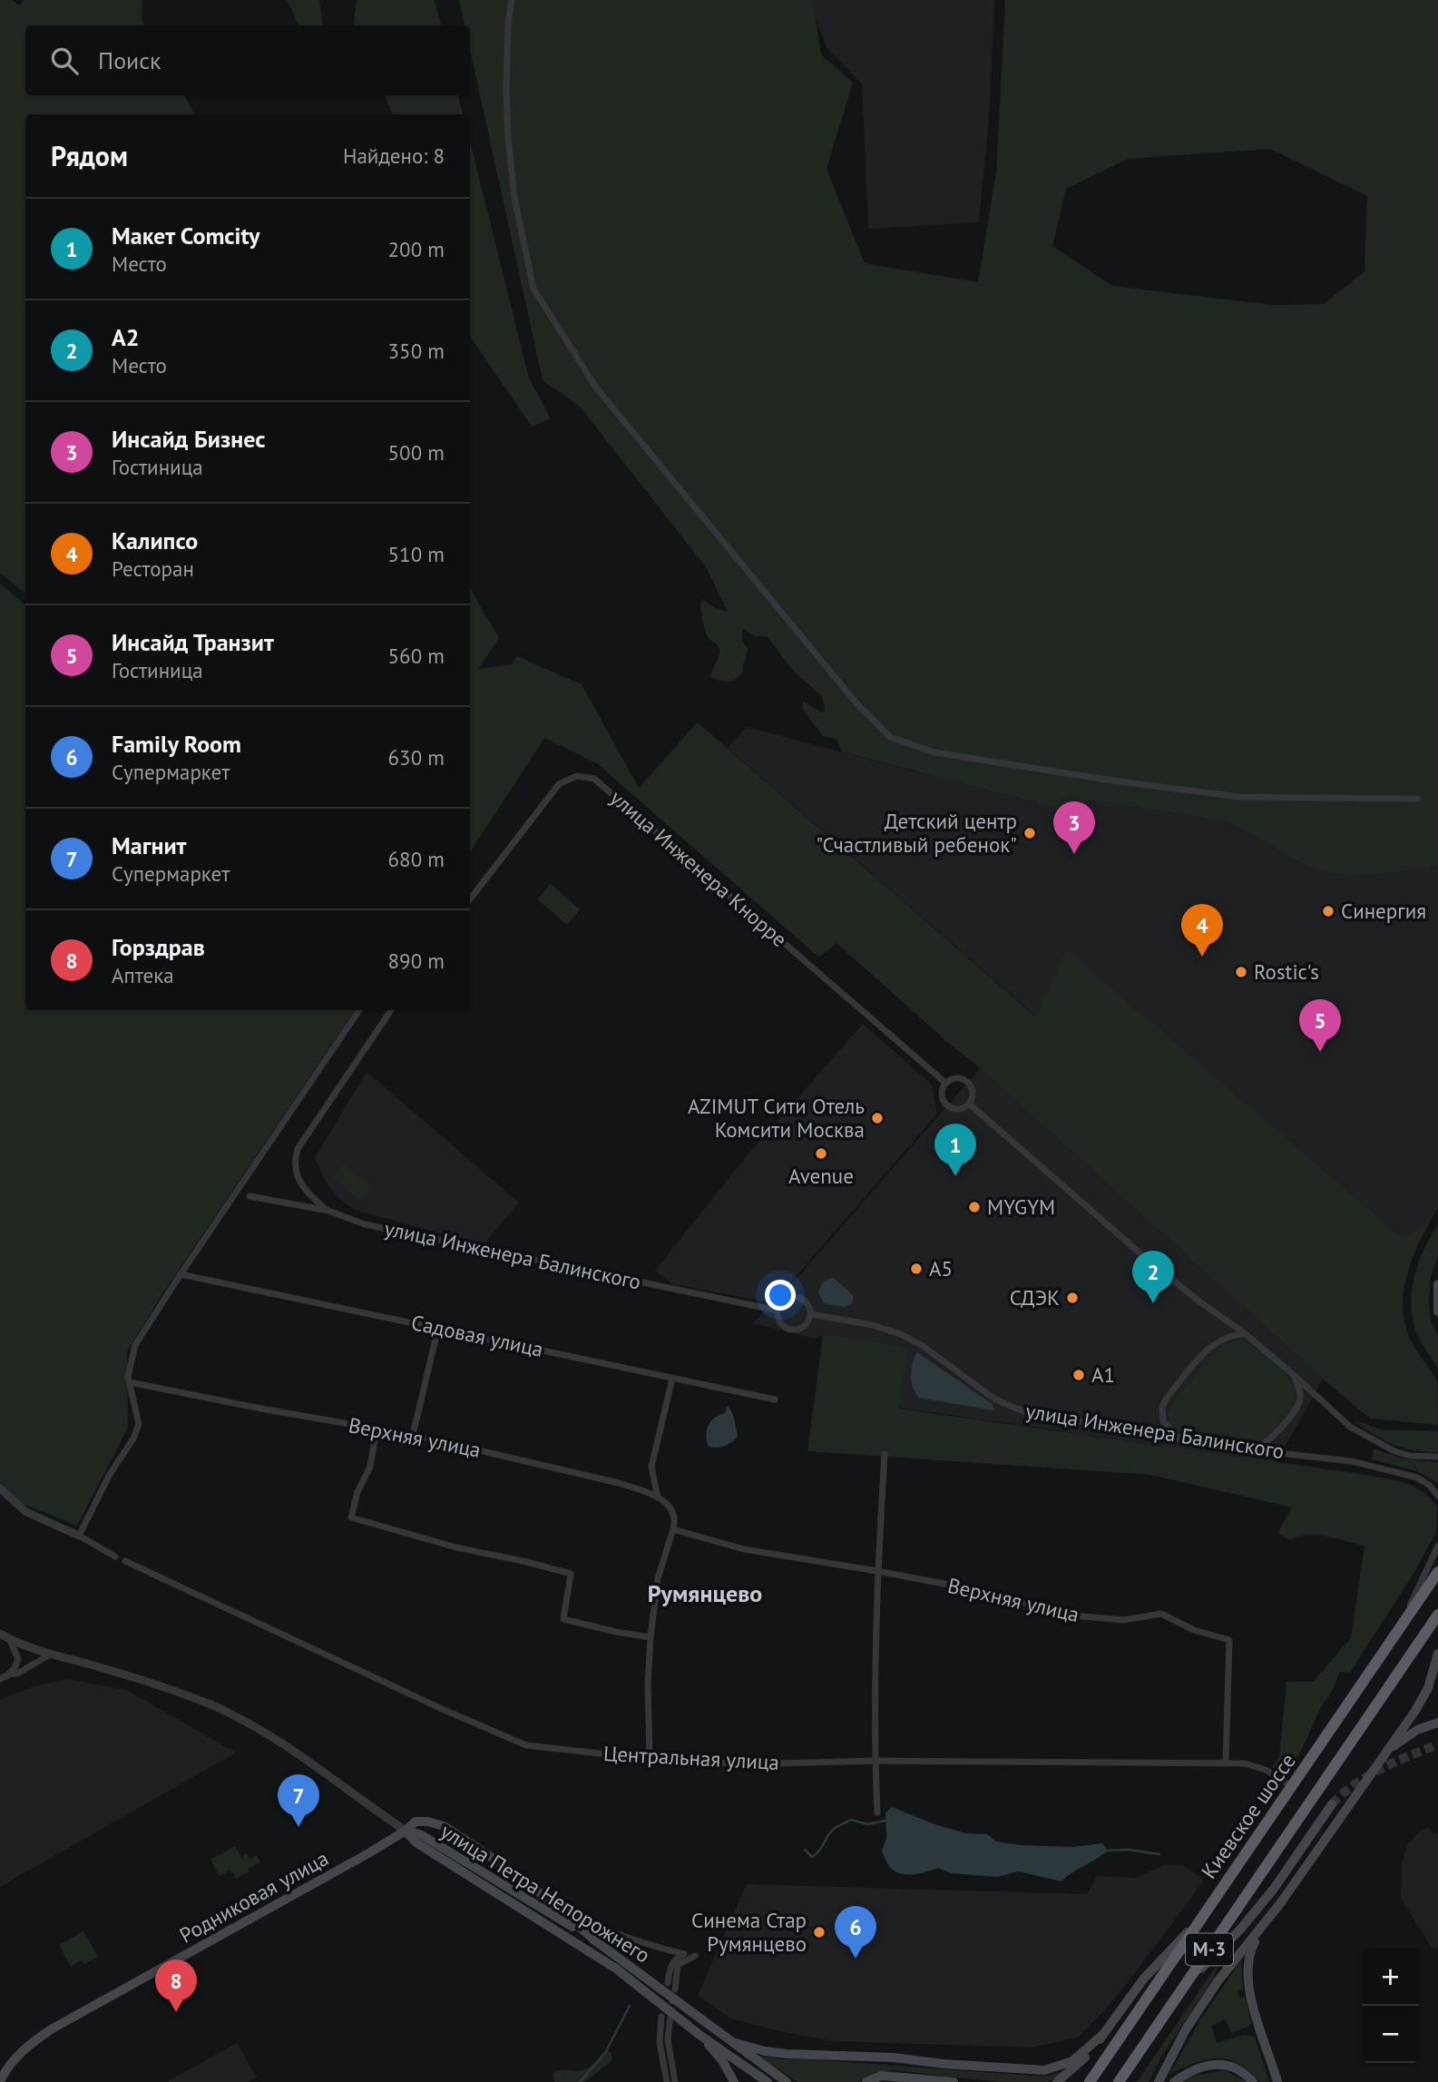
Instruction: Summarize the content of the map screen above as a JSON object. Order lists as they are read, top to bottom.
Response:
{
  "streets": {
    "highway": ["Киевское шоссе", "М-3"],
    "main road": ["улица Петра Непорожнего", "Родниковая улица"],
    "street": [
      "улица Инженера Кнорре",
      "улица Инженера Балинского",
      "Садовая улица",
      "Верхняя улица",
      "Центральная улица"
    ]
  },
  "crossings": [
    ["улица Инженера Кнорре", "улица Инженера Балинского"],
    ["Верхняя улица", "Центральная улица"],
    ["Центральная улица", "Киевское шоссе"],
    ["улица Петра Непорожнего", "Родниковая улица"]
  ],
  "districts": ["Румянцево"],
  "places": [
    "Детский центр \"Счастливый ребенок\"",
    "Синергия",
    "Rostic's",
    "AZIMUT Сити Отель Комсити Москва",
    "Avenue",
    "MYGYM",
    "А5",
    "СДЭК",
    "А1",
    "Синема Стар Румянцево"
  ],
  "page": {
    "search": "Поиск",
    "heading": ["Рядом", "Найдено: 8"],
    "list": [
      {
        "mark": "1",
        "name": "Макет Comcity",
        "note": "Место",
        "value": "200 m"
      },
      {
        "mark": "2",
        "name": "А2",
        "note": "Место",
        "value": "350 m"
      },
      {
        "mark": "3",
        "name": "Инсайд Бизнес",
        "note": "Гостиница",
        "value": "500 m"
      },
      {
        "mark": "4",
        "name": "Калипсо",
        "note": "Ресторан",
        "value": "510 m"
      },
      {
        "mark": "5",
        "name": "Инсайд Транзит",
        "note": "Гостиница",
        "value": "560 m"
      },
      {
        "mark": "6",
        "name": "Family Room",
        "note": "Супермаркет",
        "value": "630 m"
      },
      {
        "mark": "7",
        "name": "Магнит",
        "note": "Супермаркет",
        "value": "680 m"
      },
      {
        "mark": "8",
        "name": "Горздрав",
        "note": "Аптека",
        "value": "890 m"
      }
    ],
    "pins": [
      "3",
      "4",
      "5",
      "1",
      "2",
      "7",
      "6",
      "8"
    ],
    "map_buttons": ["+", "−"]
  }
}
